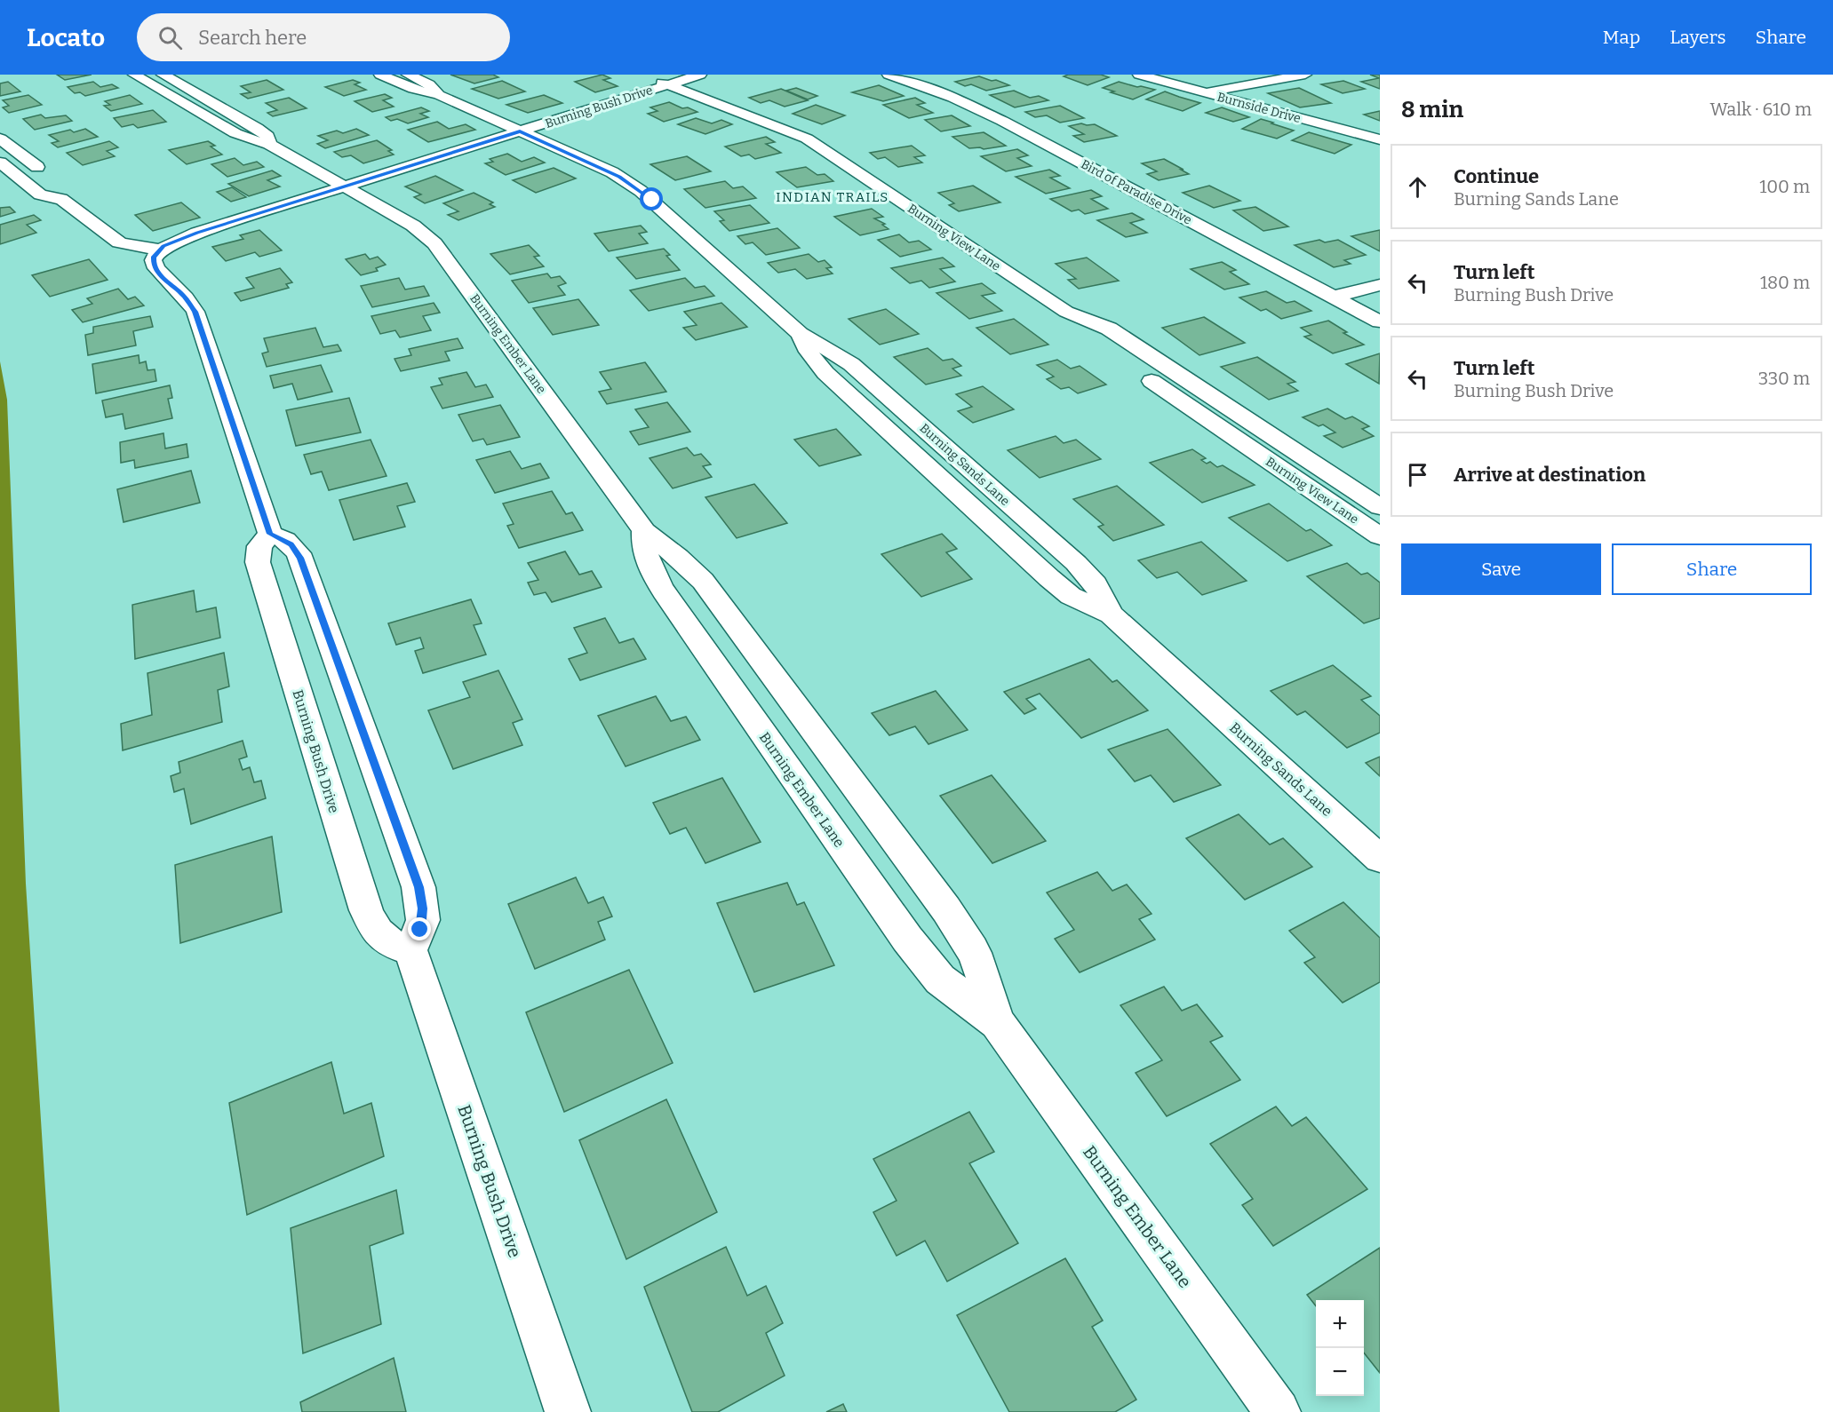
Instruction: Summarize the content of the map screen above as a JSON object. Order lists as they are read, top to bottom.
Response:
{
  "streets": {
    "street": [
      "Burning Bush Drive",
      "Burnside Drive",
      "Bird of Paradise Drive",
      "Burning View Lane",
      "Burning Ember Lane",
      "Burning Sands Lane"
    ]
  },
  "crossings": [
    ["Burning Bush Drive", "Burning View Lane"],
    ["Burning Bush Drive", "Burning Ember Lane"],
    ["Burning Bush Drive", "Burning Sands Lane"]
  ],
  "districts": ["INDIAN TRAILS"],
  "page": {
    "header": "Locato",
    "search": "Search here",
    "nav": ["Map", "Layers", "Share"],
    "heading": ["8 min", "Walk · 610 m"],
    "list": [
      ["Continue", "Burning Sands Lane", "100 m"],
      ["Turn left", "Burning Bush Drive", "180 m"],
      ["Turn left", "Burning Bush Drive", "330 m"],
      "Arrive at destination"
    ],
    "buttons": ["Save", "Share"],
    "map_buttons": ["+", "−"]
  }
}
